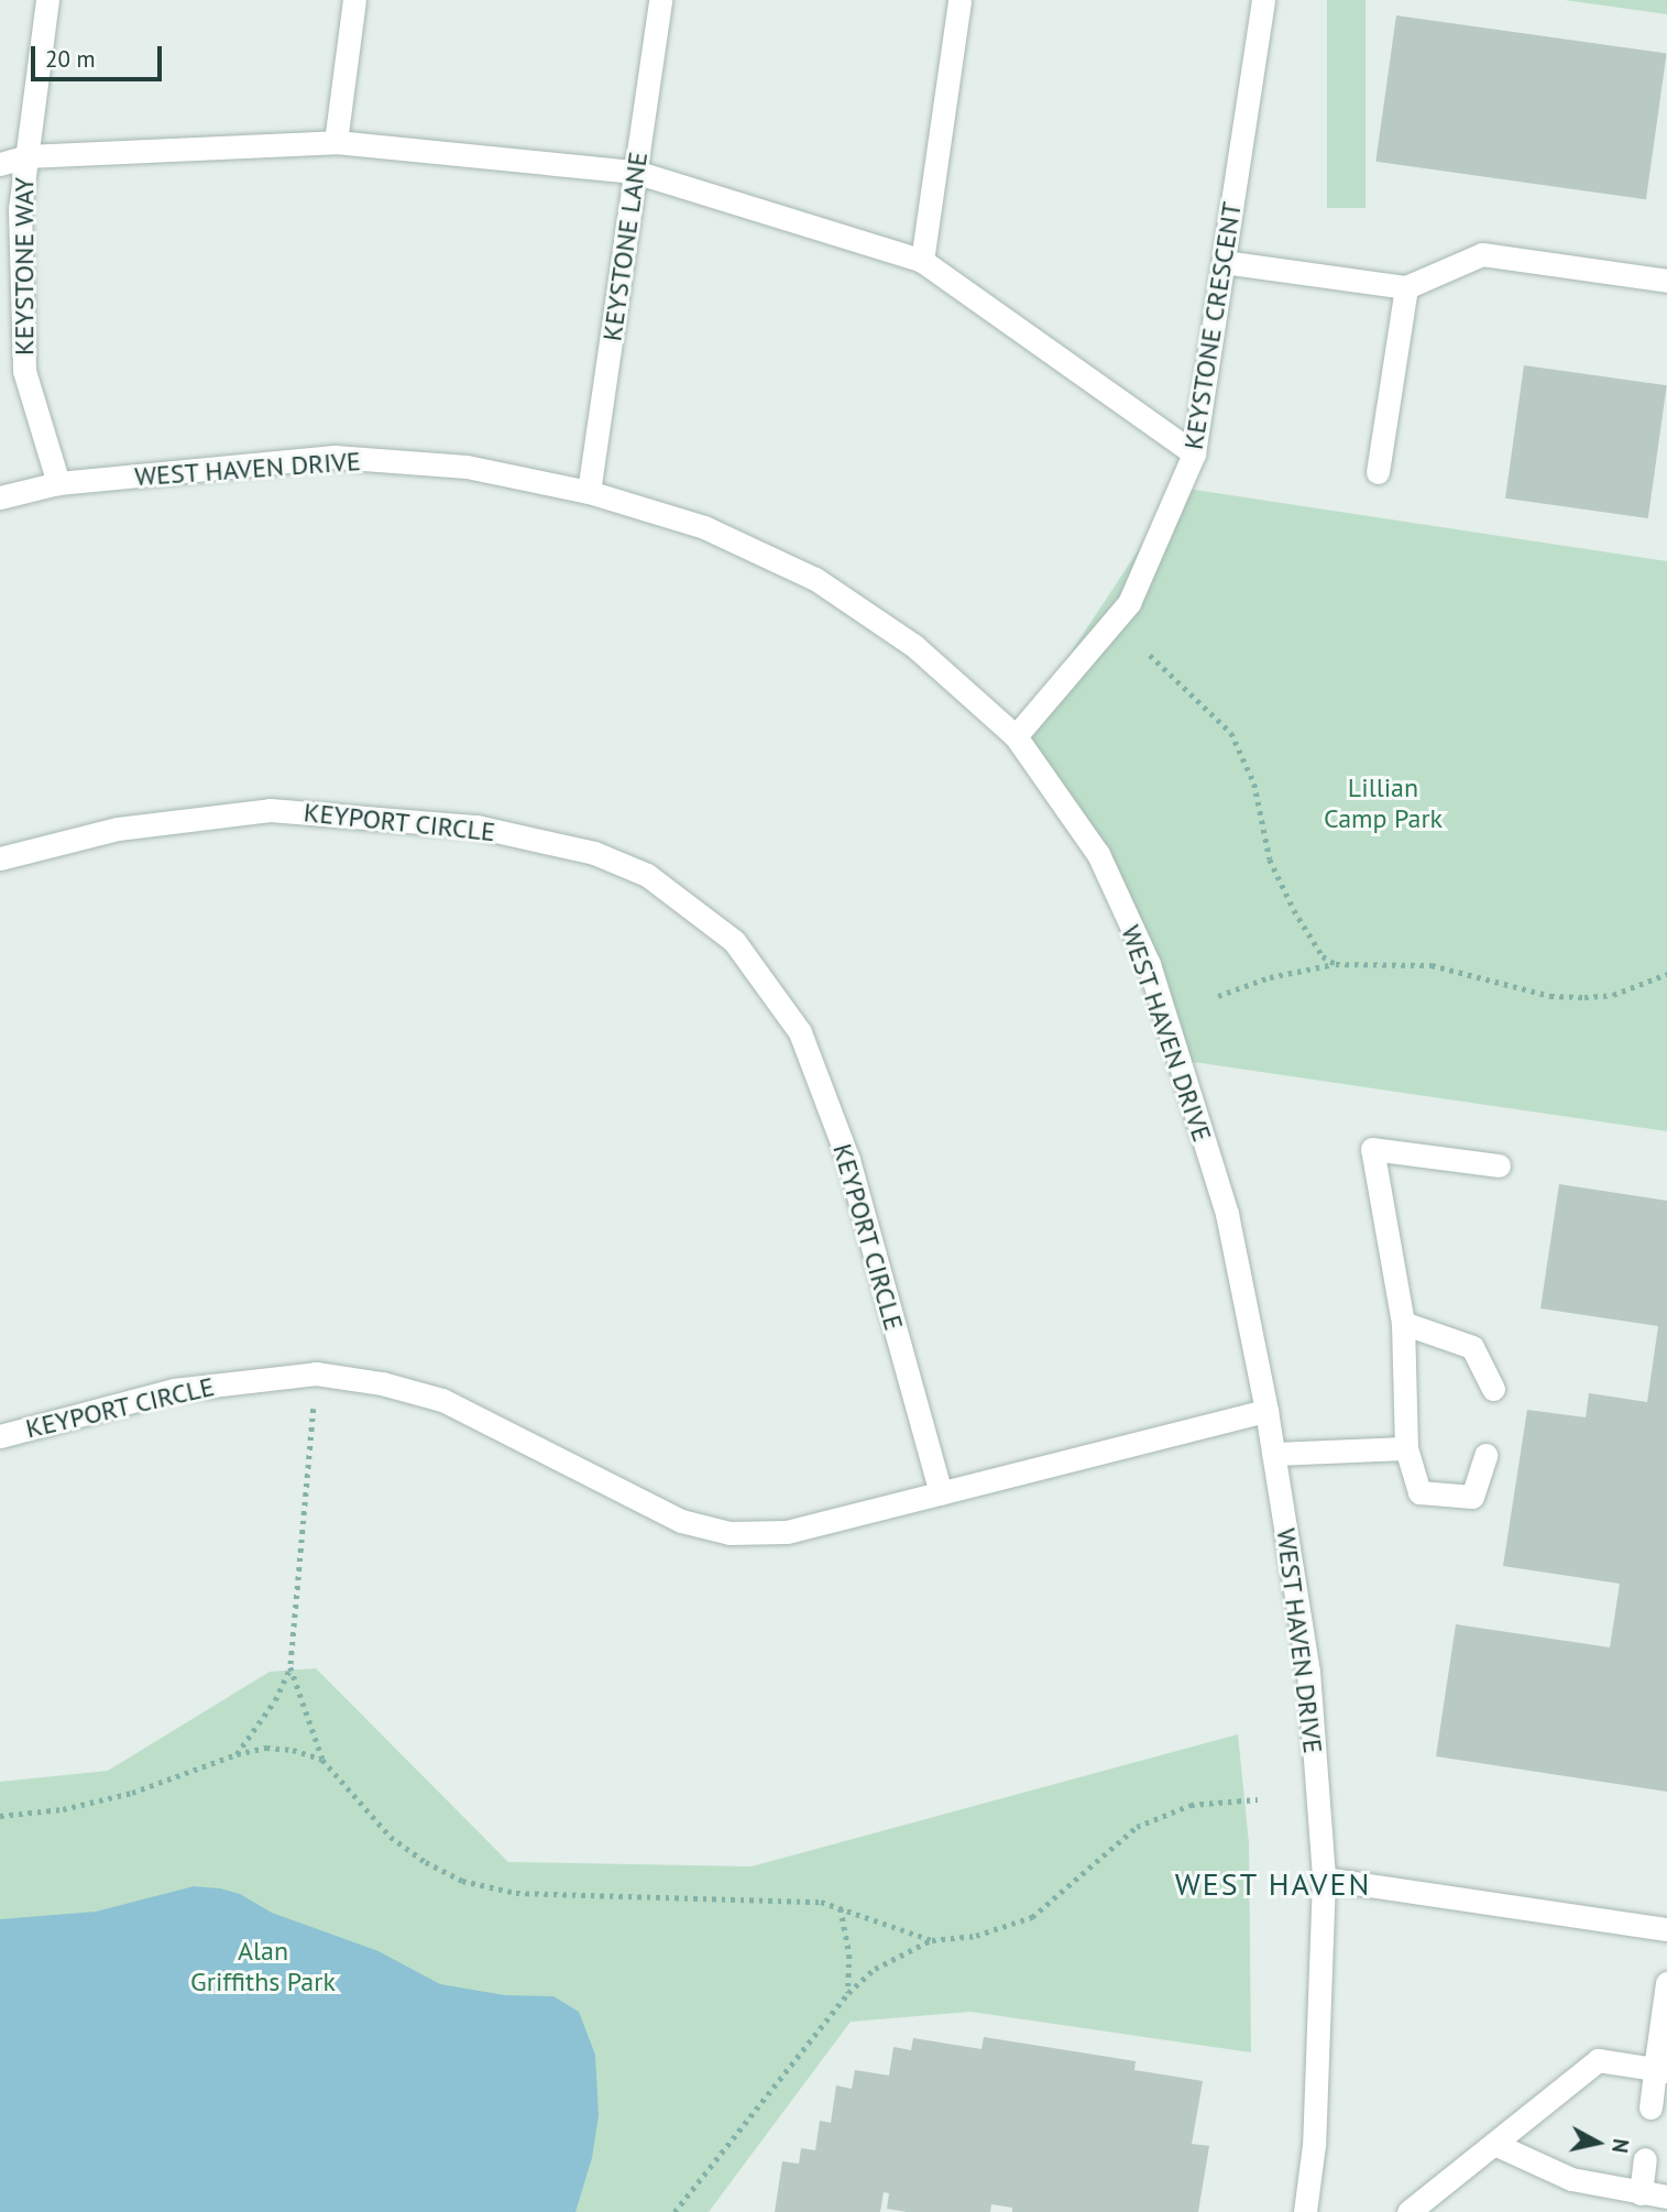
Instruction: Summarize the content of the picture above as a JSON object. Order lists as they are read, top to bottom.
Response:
{
  "streets": {
    "street": [
      "KEYSTONE LANE",
      "KEYSTONE WAY",
      "KEYSTONE CRESCENT",
      "WEST HAVEN DRIVE",
      "KEYPORT CIRCLE"
    ]
  },
  "crossings": [
    ["KEYSTONE LANE", "WEST HAVEN DRIVE"],
    ["KEYSTONE WAY", "WEST HAVEN DRIVE"],
    ["KEYSTONE CRESCENT", "WEST HAVEN DRIVE"],
    ["WEST HAVEN DRIVE", "KEYPORT CIRCLE"]
  ],
  "districts": ["WEST HAVEN"],
  "parks": ["Lillian Camp Park", "Alan Griffiths Park"],
  "scale_bar": "20 m",
  "north": "right"
}
